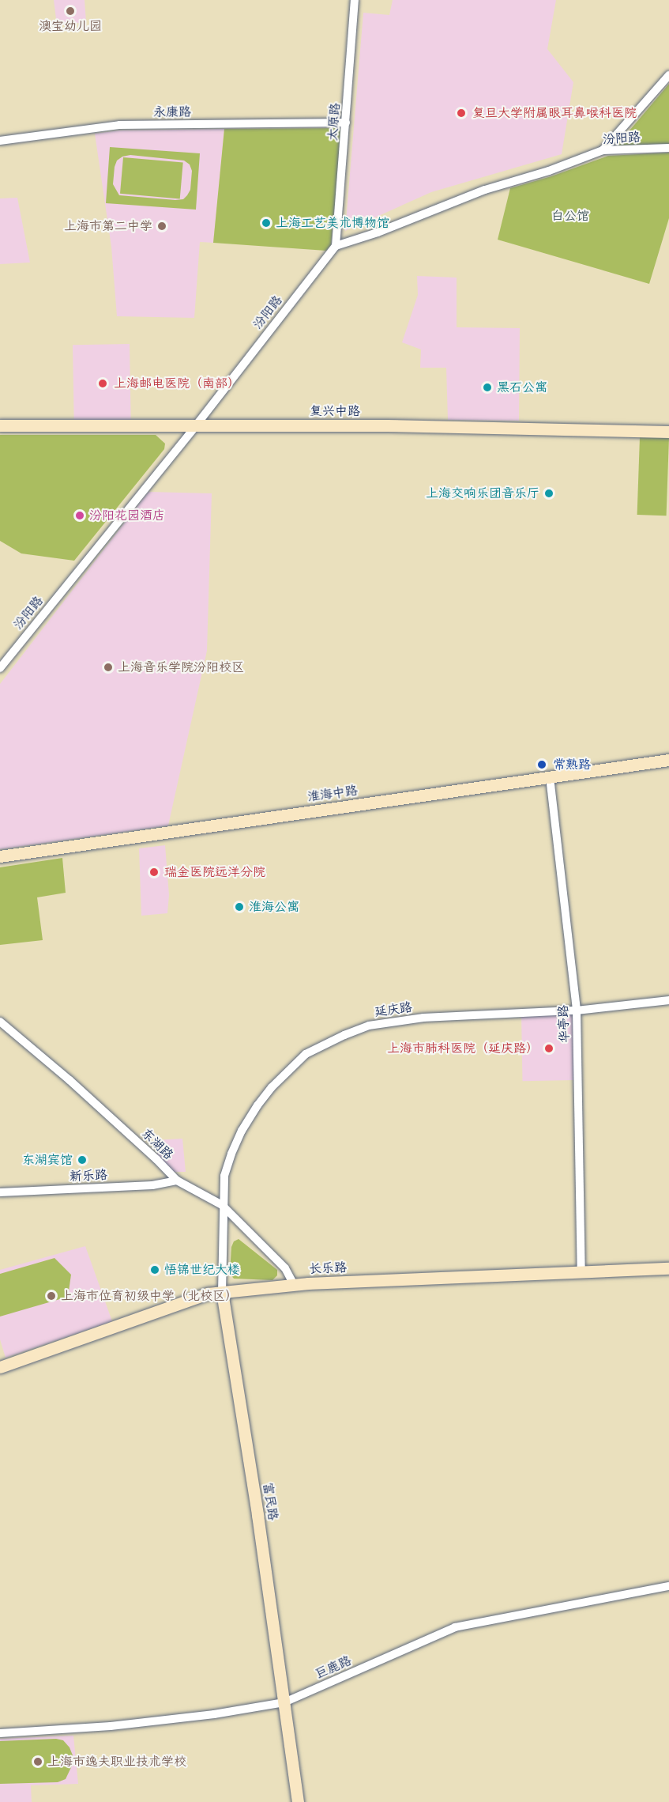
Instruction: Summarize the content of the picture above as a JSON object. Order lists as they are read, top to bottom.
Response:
{
  "streets": {
    "main road": [
      "复兴中路",
      "淮海中路",
      "长乐路",
      "富民路"
    ],
    "street": [
      "永康路",
      "太原路",
      "汾阳路",
      "延庆路",
      "华亭路",
      "东湖路",
      "新乐路",
      "巨鹿路"
    ]
  },
  "crossings": [
    ["永康路", "太原路"],
    ["太原路", "汾阳路"],
    ["汾阳路", "复兴中路"],
    ["淮海中路", "华亭路"],
    ["延庆路", "华亭路"],
    ["延庆路", "东湖路"],
    ["延庆路", "富民路"],
    ["华亭路", "长乐路"],
    ["东湖路", "新乐路"],
    ["东湖路", "长乐路"],
    ["东湖路", "富民路"],
    ["长乐路", "富民路"],
    ["富民路", "巨鹿路"]
  ],
  "parks": ["白公馆"],
  "places": [
    "澳宝幼儿园",
    "复旦大学附属眼耳鼻喉科医院",
    "上海工艺美术博物馆",
    "上海市第二中学",
    "上海邮电医院（南部）",
    "黑石公寓",
    "上海交响乐团音乐厅",
    "汾阳花园酒店",
    "上海音乐学院汾阳校区",
    "常熟路",
    "瑞金医院远洋分院",
    "淮海公寓",
    "上海市肺科医院（延庆路）",
    "东湖宾馆",
    "悟锦世纪大楼",
    "上海市位育初级中学（北校区）",
    "上海市逸夫职业技术学校"
  ]
}
